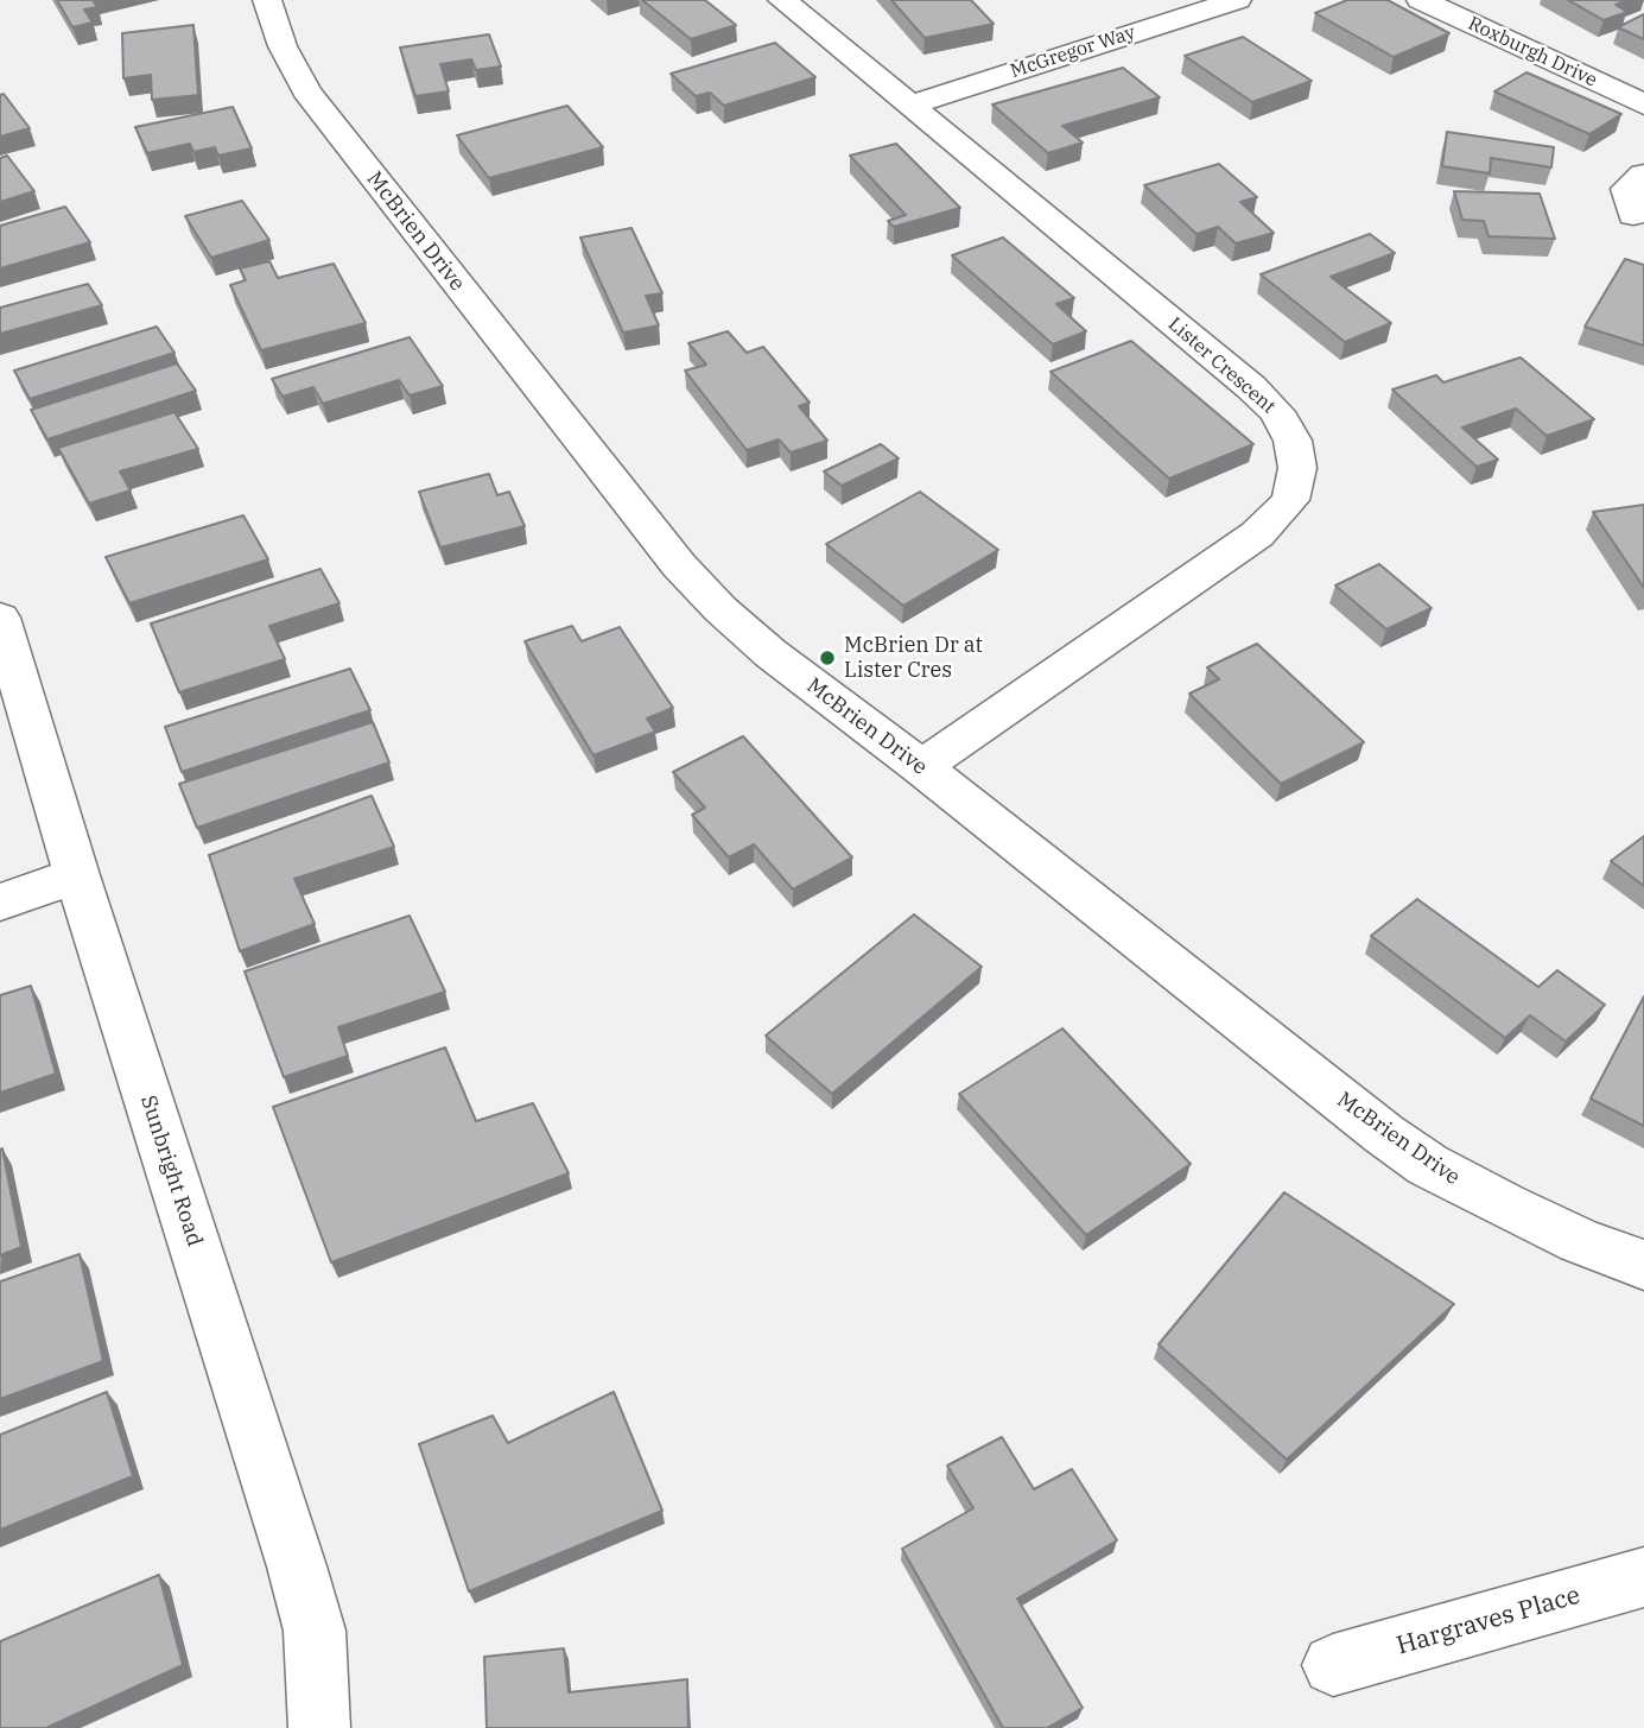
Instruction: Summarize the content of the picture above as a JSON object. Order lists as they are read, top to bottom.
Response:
{
  "streets": {
    "street": [
      "McGregor Way",
      "Roxburgh Drive",
      "McBrien Drive",
      "Lister Crescent",
      "Sunbright Road",
      "Hargraves Place"
    ]
  },
  "crossings": [
    ["McGregor Way", "Lister Crescent"],
    ["McBrien Drive", "Lister Crescent"]
  ],
  "places": ["McBrien Dr at Lister Cres"]
}
